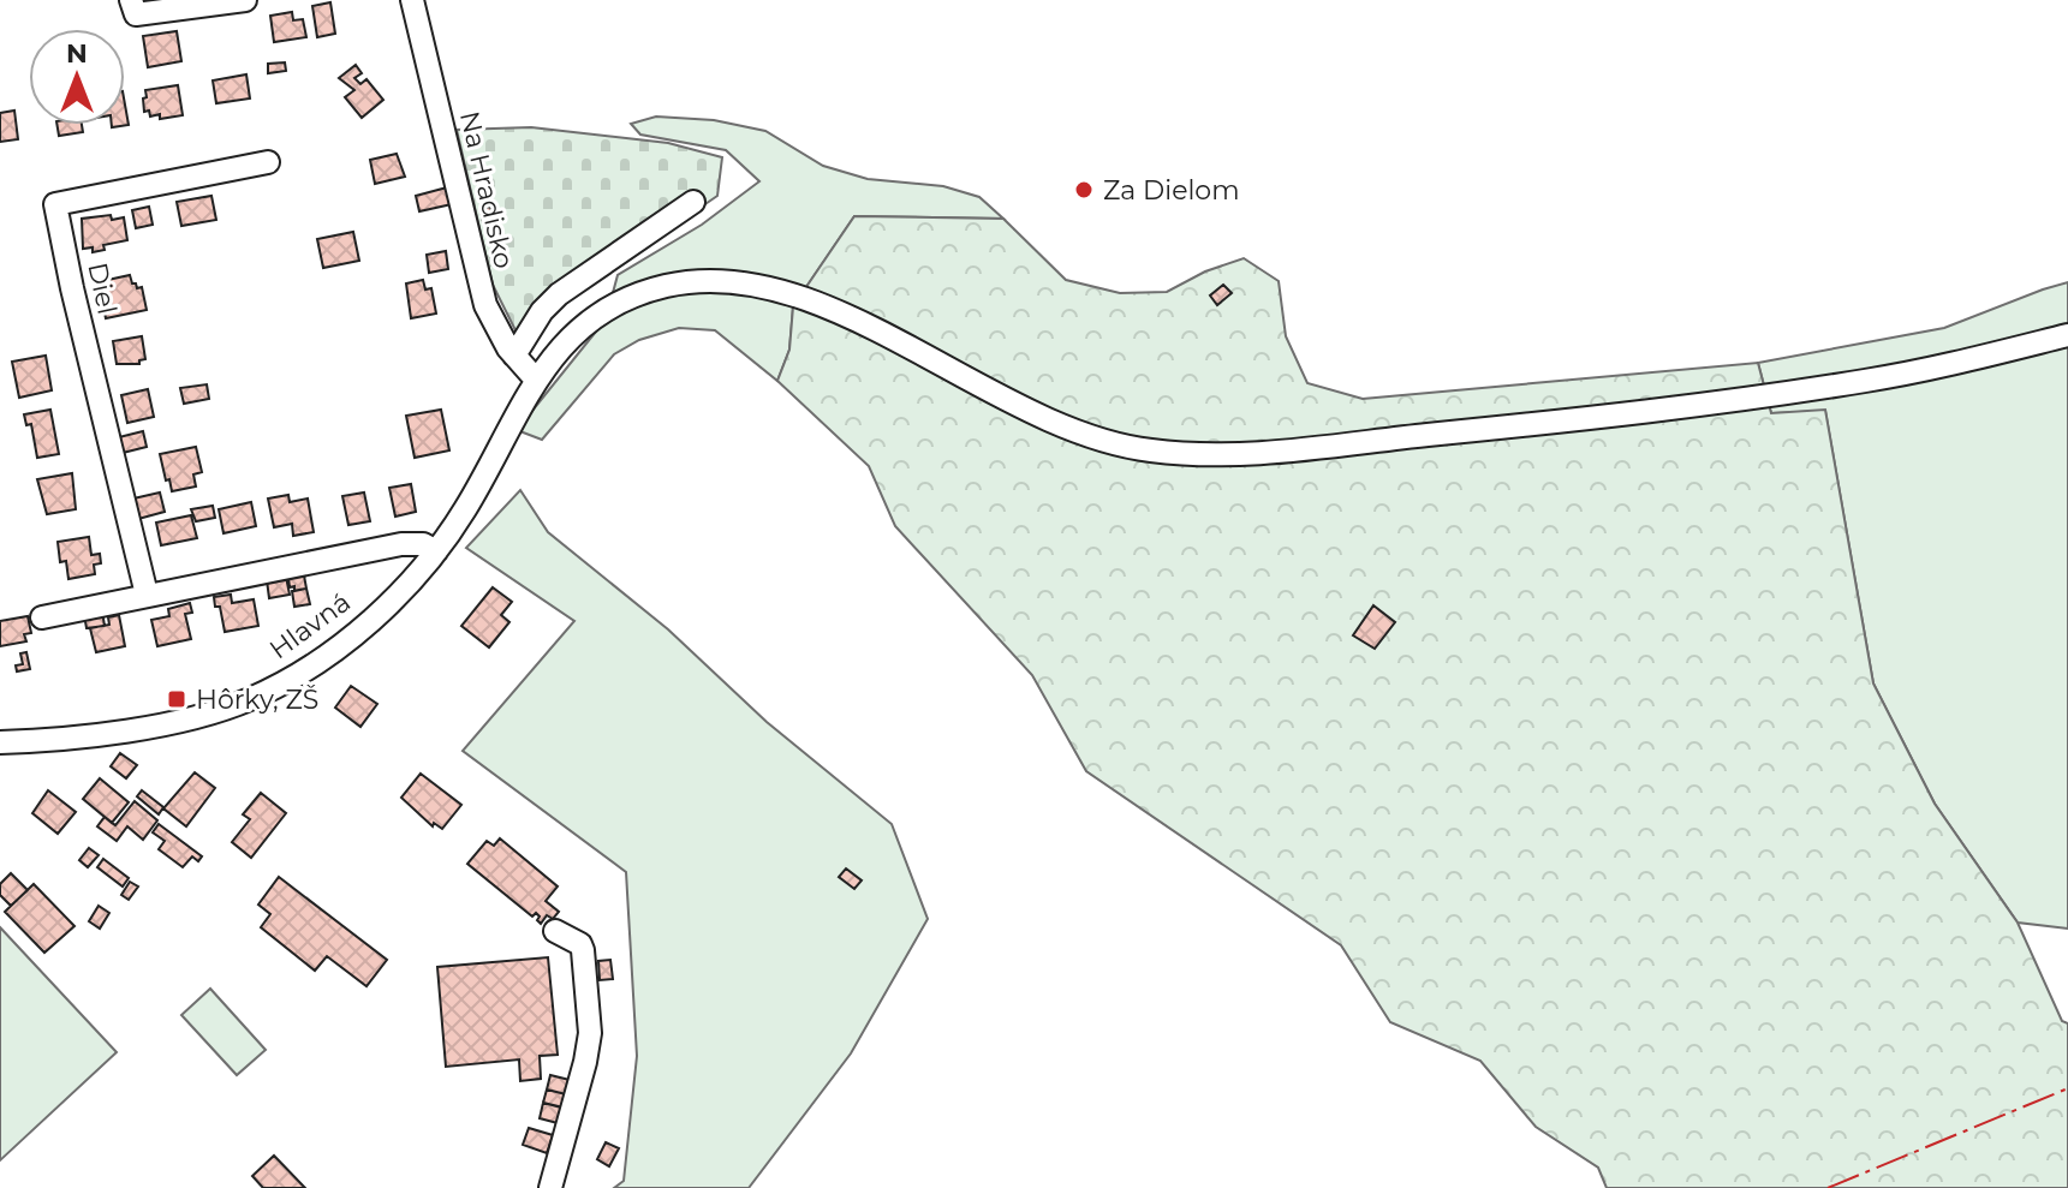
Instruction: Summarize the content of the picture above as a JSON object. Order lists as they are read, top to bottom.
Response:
{
  "streets": {
    "street": ["Na Hradisko", "Diel", "Hlavná"]
  },
  "crossings": [
    ["Na Hradisko", "Hlavná"]
  ],
  "places": {
    "other": ["Za Dielom"],
    "transit": ["Hôrky, ZŠ"]
  },
  "north": "top"
}
